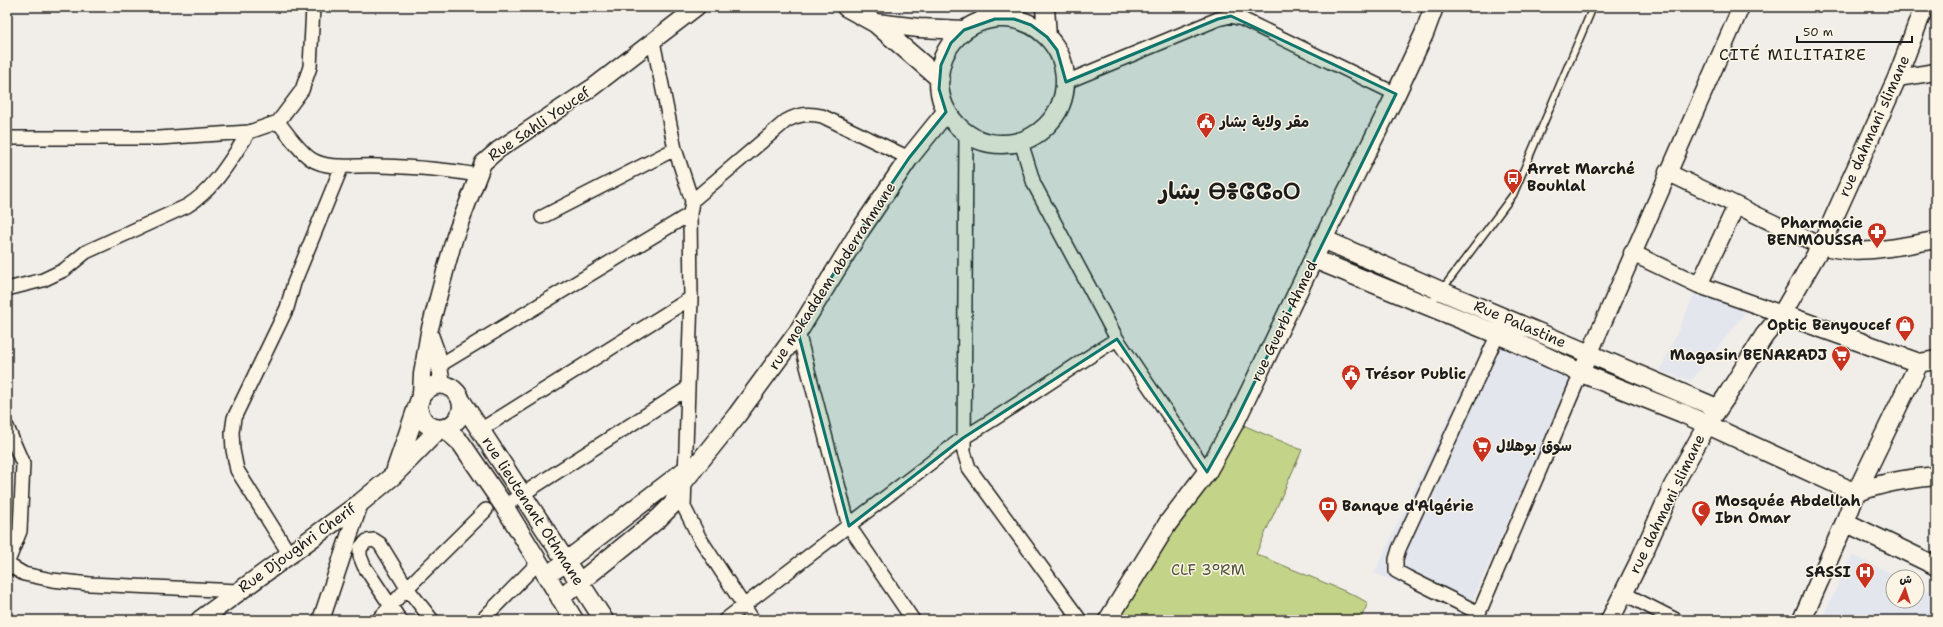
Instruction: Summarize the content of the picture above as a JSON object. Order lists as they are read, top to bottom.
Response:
{
  "streets": {
    "main road": [
      "rue dahmani slimane",
      "rue mokaddem abderrahmane",
      "rue Guerbi Ahmed",
      "Rue Palastine",
      "rue lieutenant Othmane",
      "Rue Djoughri Cherif"
    ],
    "street": ["Rue Sahli Youcef"]
  },
  "crossings": [
    ["Rue Sahli Youcef", "rue lieutenant Othmane"],
    ["Rue Sahli Youcef", "Rue Djoughri Cherif"],
    ["rue dahmani slimane", "Rue Palastine"],
    ["rue mokaddem abderrahmane", "rue lieutenant Othmane"],
    ["rue Guerbi Ahmed", "Rue Palastine"],
    ["rue lieutenant Othmane", "Rue Djoughri Cherif"]
  ],
  "districts": ["CITÉ MILITAIRE", "بشار ⴱⴻⵛⵛⴰⵔ"],
  "parks": ["CLF 3°RM"],
  "places": {
    "public building": ["مقر ولاية بشار", "Trésor Public"],
    "bus stop": ["Arret Marché Bouhlal"],
    "pharmacy": ["Pharmacie BENMOUSSA"],
    "shop": ["Optic Benyoucef"],
    "supermarket": ["Magasin BENARADJ", "سوق بوهلال"],
    "bank": ["Banque d'Algérie"],
    "mosque": ["Mosquée Abdellah Ibn Omar"],
    "hospital": ["SASSI"]
  },
  "scale_bar": "50 m",
  "north": "top"
}
